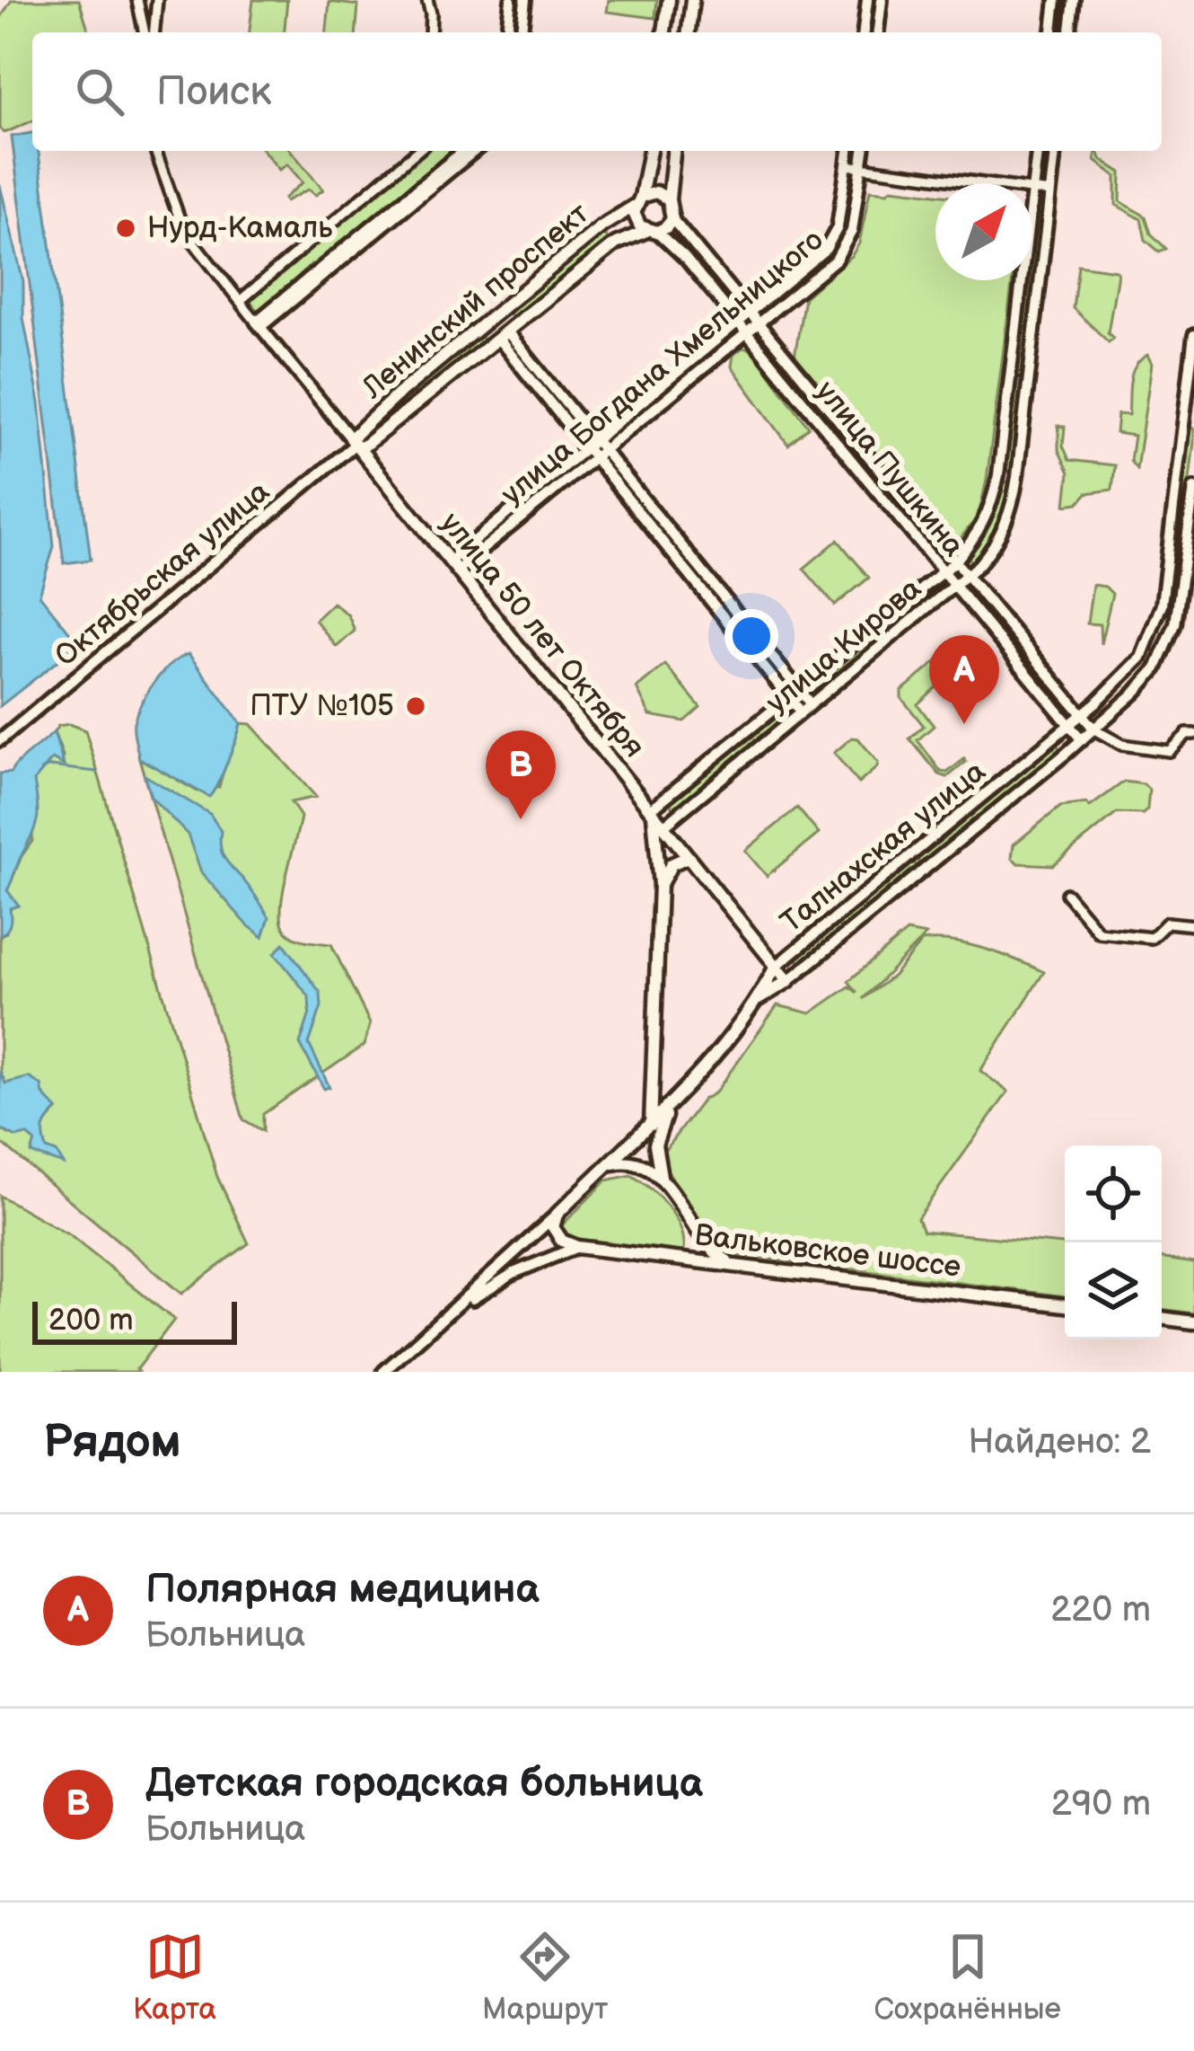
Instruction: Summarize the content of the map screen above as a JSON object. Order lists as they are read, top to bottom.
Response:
{
  "streets": {
    "main road": [
      "Ленинский проспект",
      "улица 50 лет Октября",
      "Талнахская улица",
      "Вальковское шоссе"
    ],
    "street": [
      "улица Богдана Хмельницкого",
      "улица Пушкина",
      "Октябрьская улица",
      "улица Кирова"
    ]
  },
  "crossings": [
    ["Ленинский проспект", "улица Пушкина"],
    ["Ленинский проспект", "Октябрьская улица"],
    ["Ленинский проспект", "улица 50 лет Октября"],
    ["улица Богдана Хмельницкого", "улица Пушкина"],
    ["улица Богдана Хмельницкого", "улица 50 лет Октября"],
    ["улица Пушкина", "улица Кирова"],
    ["улица Пушкина", "Талнахская улица"],
    ["Октябрьская улица", "улица 50 лет Октября"],
    ["улица 50 лет Октября", "улица Кирова"],
    ["улица 50 лет Октября", "Талнахская улица"],
    ["Талнахская улица", "Вальковское шоссе"]
  ],
  "places": ["Нурд-Камаль", "ПТУ №105"],
  "scale_bar": "200 m",
  "north": "top right",
  "page": {
    "search": "Поиск",
    "pins": ["A", "B"],
    "scale": "200 m",
    "heading": ["Рядом", "Найдено: 2"],
    "list": [
      {
        "mark": "A",
        "name": "Полярная медицина",
        "note": "Больница",
        "value": "220 m"
      },
      {
        "mark": "B",
        "name": "Детская городская больница",
        "note": "Больница",
        "value": "290 m"
      }
    ],
    "nav": ["Карта", "Маршрут", "Сохранённые"]
  }
}
